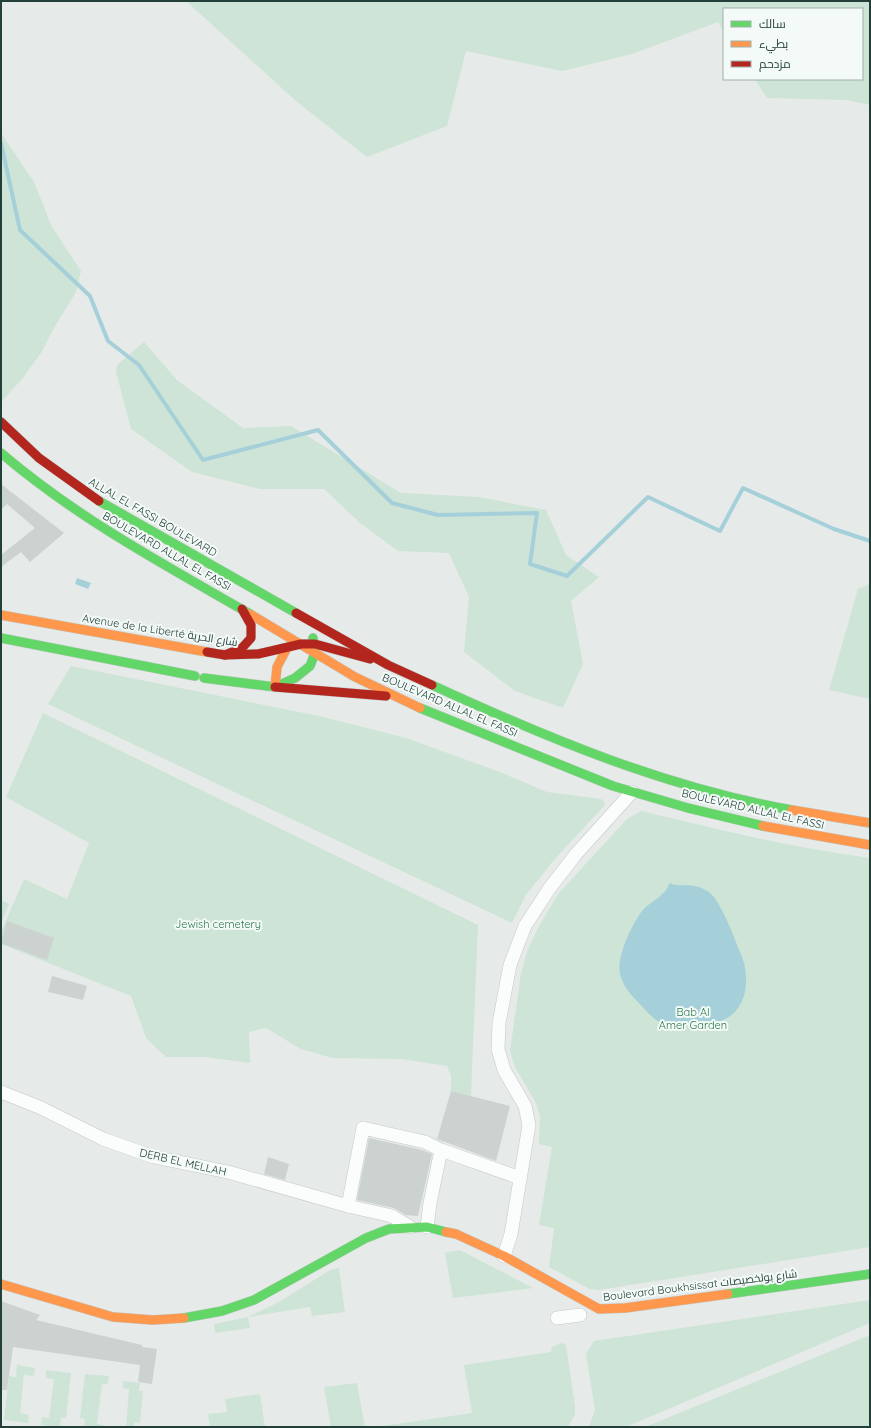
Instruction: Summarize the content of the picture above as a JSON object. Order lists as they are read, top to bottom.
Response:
{
  "streets": {
    "main road": [
      "ALLAL EL FASSI BOULEVARD",
      "BOULEVARD ALLAL EL FASSI",
      "Avenue de la Liberté شارع الحرية",
      "Boulevard Boukhsissat شارع بولخصيصات"
    ],
    "street": ["DERB EL MELLAH"]
  },
  "crossings": [
    ["ALLAL EL FASSI BOULEVARD", "BOULEVARD ALLAL EL FASSI"],
    ["BOULEVARD ALLAL EL FASSI", "Avenue de la Liberté شارع الحرية"],
    ["DERB EL MELLAH", "Boulevard Boukhsissat شارع بولخصيصات"]
  ],
  "parks": ["Jewish cemetery", "Bab Al Amer Garden"],
  "legend": ["سالك", "بطيء", "مزدحم"]
}
